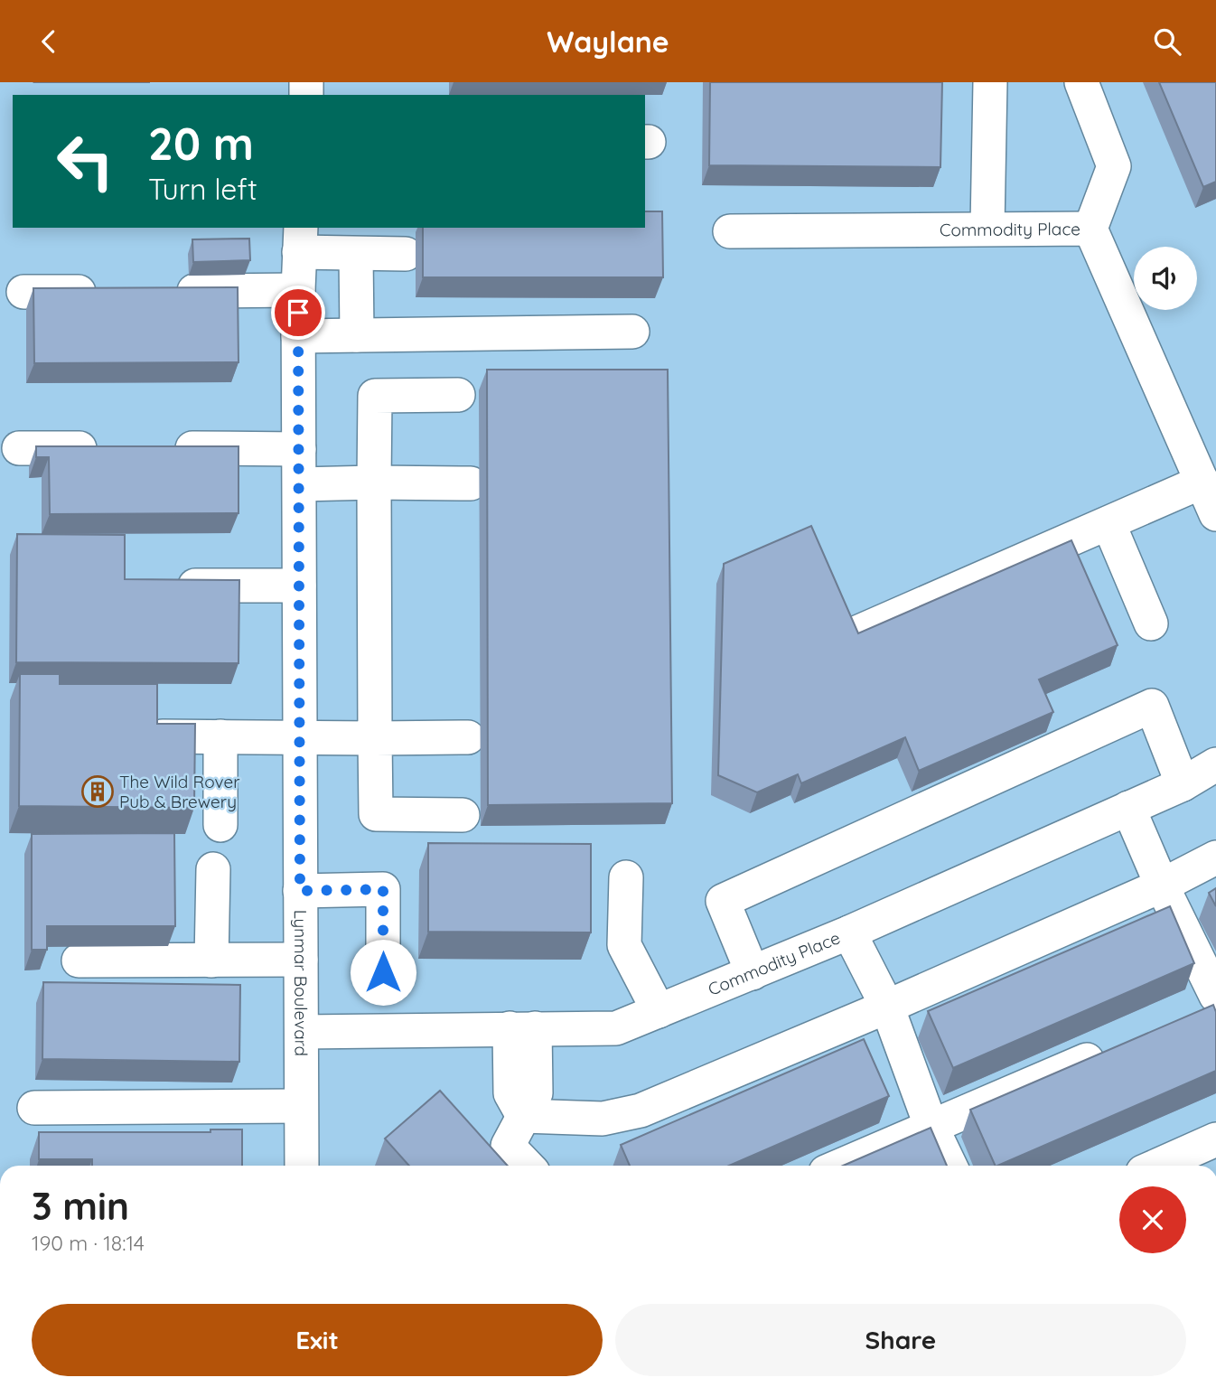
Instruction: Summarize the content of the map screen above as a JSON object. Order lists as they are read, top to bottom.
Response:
{
  "streets": {
    "lane": ["Commodity Place", "Lynmar Boulevard"]
  },
  "crossings": [
    ["Commodity Place", "Lynmar Boulevard"]
  ],
  "places": {
    "building": ["The Wild Rover Pub & Brewery"]
  },
  "page": {
    "header": "Waylane",
    "turn": ["20 m", "Turn left"],
    "heading": ["3 min", "190 m · 18:14"],
    "buttons": ["Exit", "Share"]
  }
}
